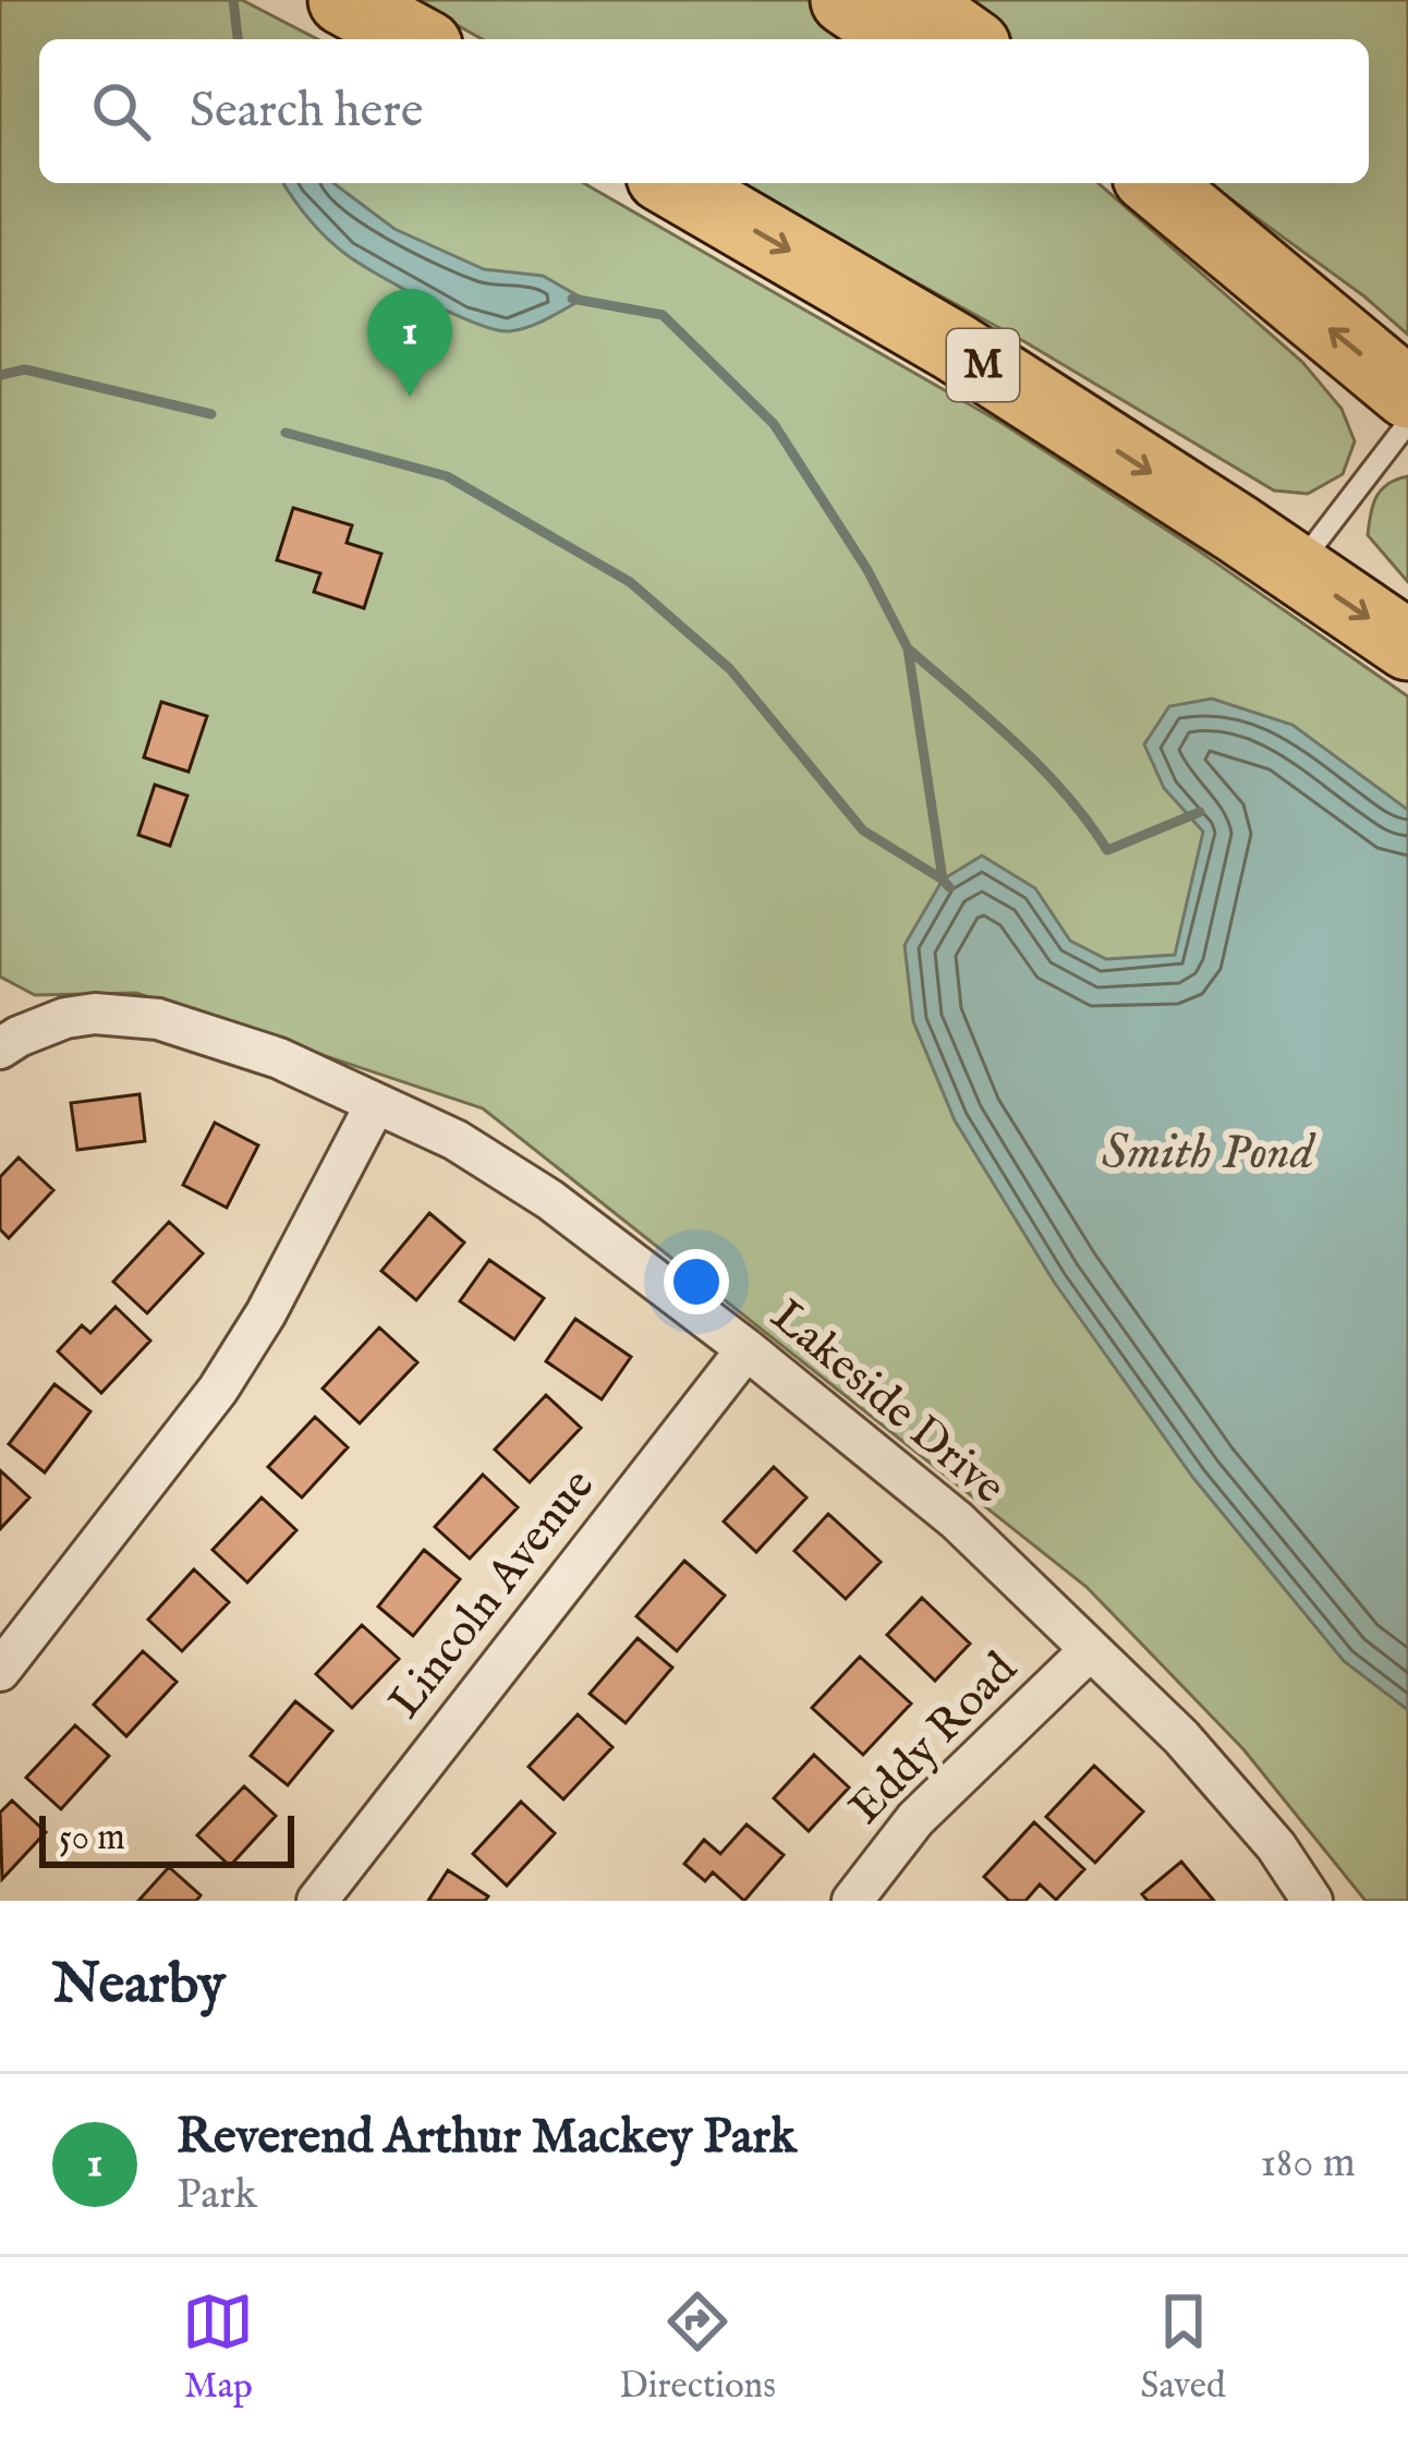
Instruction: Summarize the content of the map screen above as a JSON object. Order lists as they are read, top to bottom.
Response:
{
  "streets": {
    "highway": ["M"],
    "street": ["Lakeside Drive", "Lincoln Avenue", "Eddy Road"]
  },
  "crossings": [
    ["Lakeside Drive", "Lincoln Avenue"],
    ["Lakeside Drive", "Eddy Road"]
  ],
  "water": ["Smith Pond"],
  "scale_bar": "50 m",
  "page": {
    "search": "Search here",
    "pins": "1",
    "scale": "50 m",
    "heading": "Nearby",
    "list": [
      {
        "mark": "1",
        "name": "Reverend Arthur Mackey Park",
        "note": "Park",
        "value": "180 m"
      }
    ],
    "nav": ["Map", "Directions", "Saved"]
  }
}
